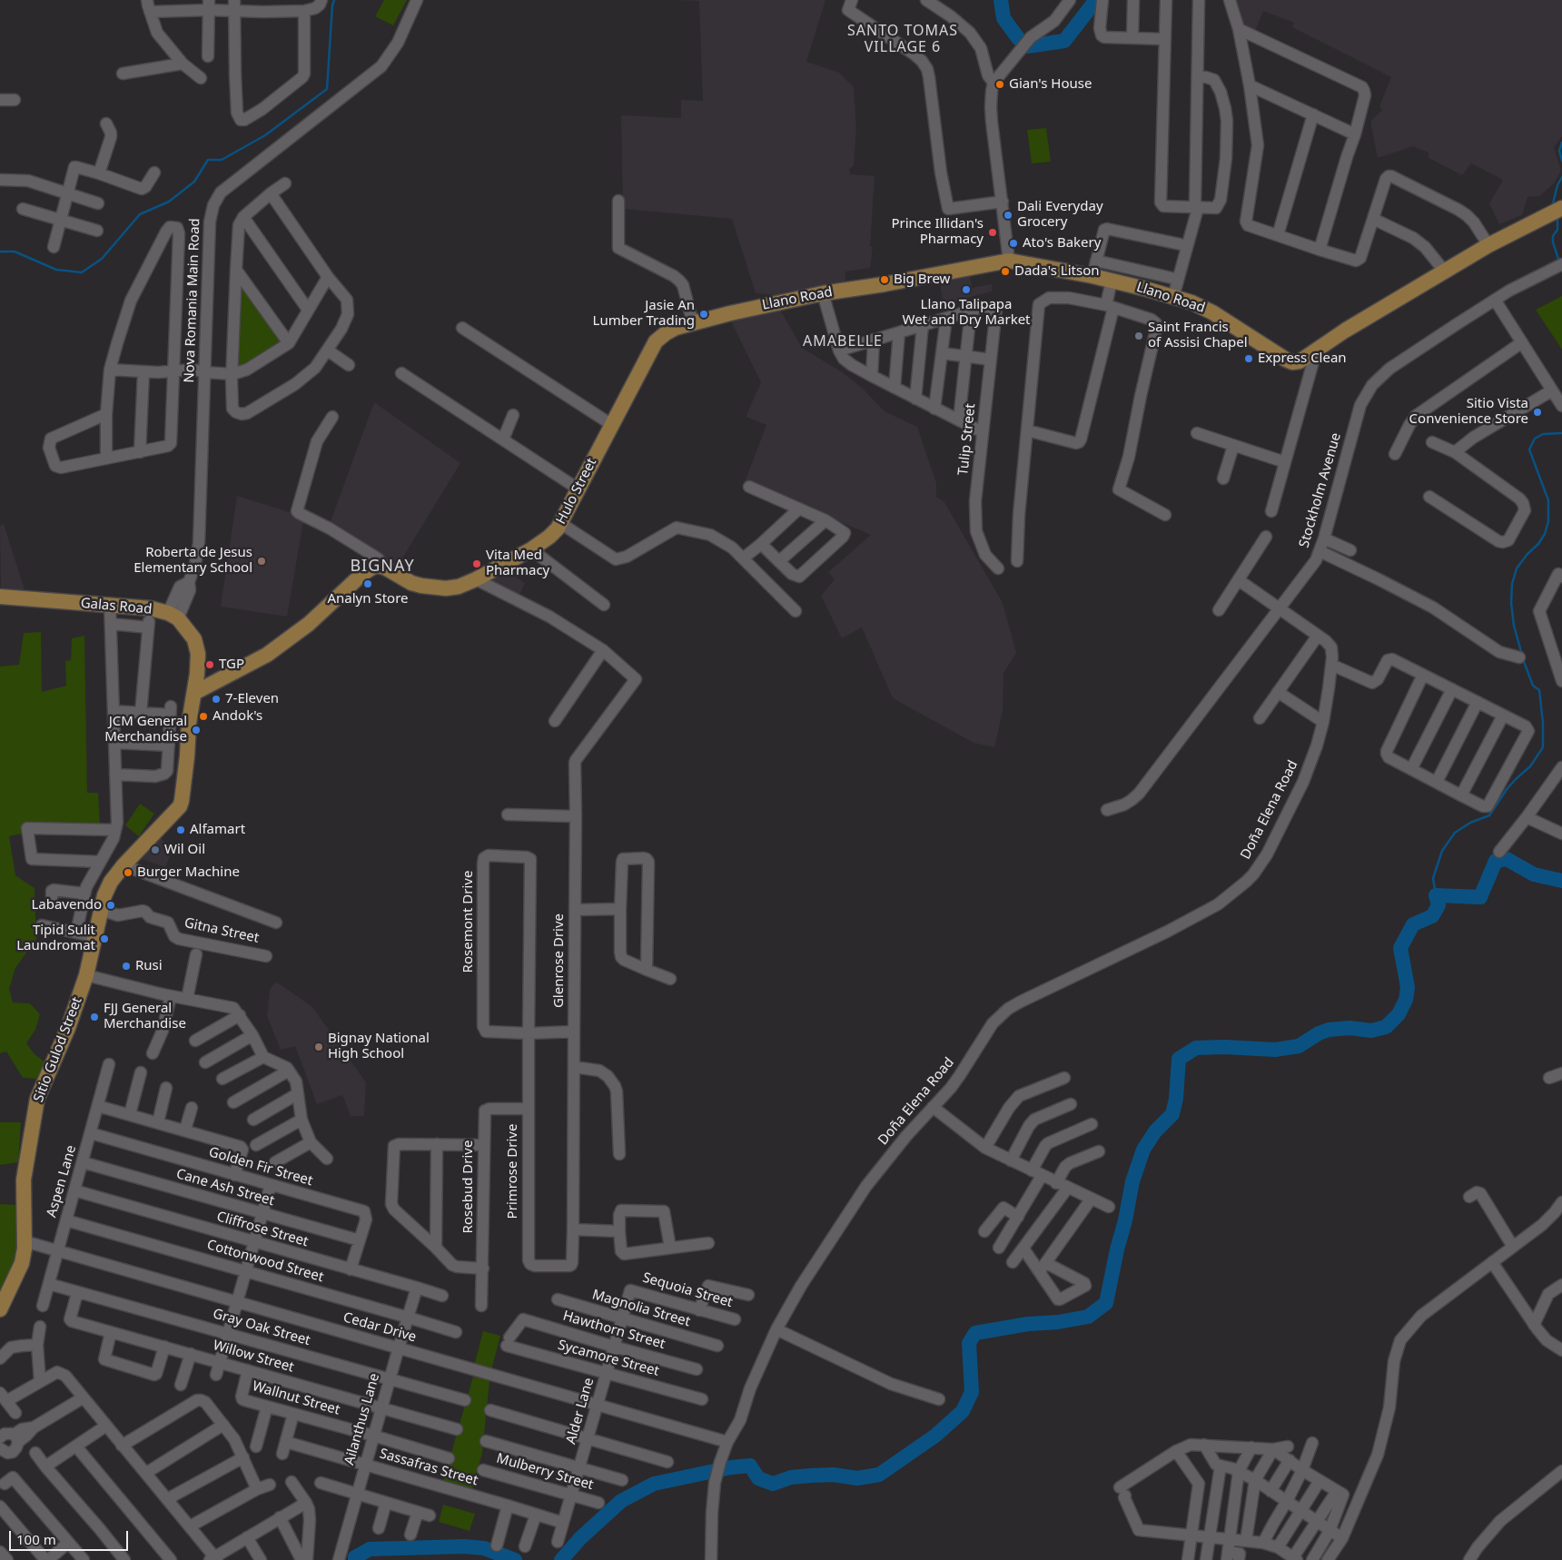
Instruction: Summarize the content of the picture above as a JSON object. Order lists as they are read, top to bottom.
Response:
{
  "streets": {
    "main road": [
      "Llano Road",
      "Hulo Street",
      "Galas Road",
      "Sitio Gulod Street"
    ],
    "street": [
      "Nova Romania Main Road",
      "Tulip Street",
      "Stockholm Avenue",
      "Doña Elena Road",
      "Rosemont Drive",
      "Gitna Street",
      "Glenrose Drive",
      "Golden Fir Street",
      "Primrose Drive",
      "Aspen Lane",
      "Rosebud Drive",
      "Cane Ash Street",
      "Cliffrose Street",
      "Cottonwood Street",
      "Sequoia Street",
      "Magnolia Street",
      "Gray Oak Street",
      "Cedar Drive",
      "Hawthorn Street",
      "Willow Street",
      "Sycamore Street",
      "Wallnut Street",
      "Alder Lane",
      "Ailanthus Lane",
      "Sassafras Street",
      "Mulberry Street"
    ]
  },
  "crossings": [
    ["Llano Road", "Hulo Street"],
    ["Nova Romania Main Road", "Galas Road"],
    ["Stockholm Avenue", "Doña Elena Road"],
    ["Doña Elena Road", "Cedar Drive"],
    ["Rosemont Drive", "Primrose Drive"],
    ["Gitna Street", "Sitio Gulod Street"],
    ["Glenrose Drive", "Primrose Drive"],
    ["Sitio Gulod Street", "Cedar Drive"],
    ["Golden Fir Street", "Aspen Lane"],
    ["Golden Fir Street", "Cane Ash Street"],
    ["Golden Fir Street", "Cliffrose Street"],
    ["Primrose Drive", "Rosebud Drive"],
    ["Aspen Lane", "Cane Ash Street"],
    ["Aspen Lane", "Cliffrose Street"],
    ["Aspen Lane", "Cottonwood Street"],
    ["Aspen Lane", "Gray Oak Street"],
    ["Aspen Lane", "Cedar Drive"],
    ["Cliffrose Street", "Ailanthus Lane"],
    ["Cottonwood Street", "Ailanthus Lane"],
    ["Sequoia Street", "Alder Lane"],
    ["Magnolia Street", "Alder Lane"],
    ["Gray Oak Street", "Willow Street"],
    ["Gray Oak Street", "Ailanthus Lane"],
    ["Cedar Drive", "Alder Lane"],
    ["Cedar Drive", "Ailanthus Lane"],
    ["Hawthorn Street", "Sycamore Street"],
    ["Hawthorn Street", "Alder Lane"],
    ["Willow Street", "Wallnut Street"],
    ["Willow Street", "Ailanthus Lane"],
    ["Sycamore Street", "Alder Lane"],
    ["Wallnut Street", "Ailanthus Lane"],
    ["Alder Lane", "Sassafras Street"],
    ["Alder Lane", "Mulberry Street"],
    ["Ailanthus Lane", "Sassafras Street"]
  ],
  "districts": ["SANTO TOMAS VILLAGE 6", "AMABELLE", "BIGNAY"],
  "places": [
    "Gian's House",
    "Dali Everyday Grocery",
    "Prince Illidan's Pharmacy",
    "Ato's Bakery",
    "Dada's Litson",
    "Big Brew",
    "Llano Talipapa Wet and Dry Market",
    "Jasie An Lumber Trading",
    "Saint Francis of Assisi Chapel",
    "Express Clean",
    "Sitio Vista Convenience Store",
    "Roberta de Jesus Elementary School",
    "Vita Med Pharmacy",
    "Analyn Store",
    "TGP",
    "7-Eleven",
    "Andok's",
    "JCM General Merchandise",
    "Alfamart",
    "Wil Oil",
    "Burger Machine",
    "Labavendo",
    "Tipid Sulit Laundromat",
    "Rusi",
    "FJJ General Merchandise",
    "Bignay National High School"
  ],
  "scale_bar": "100 m"
}
